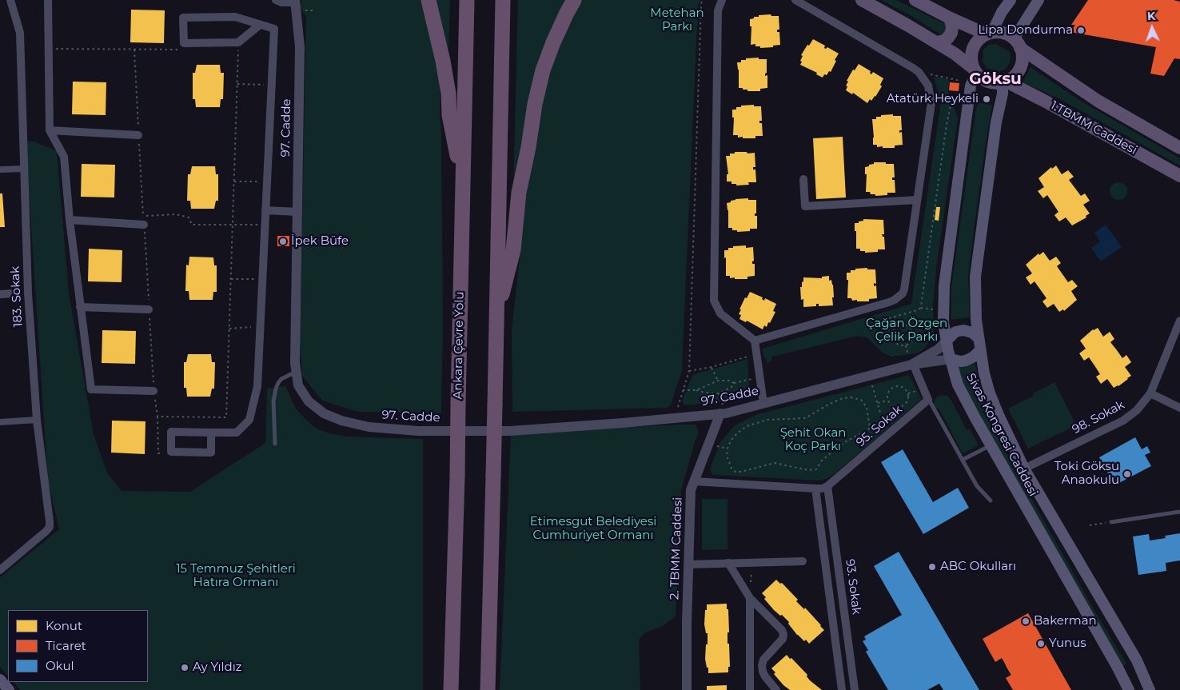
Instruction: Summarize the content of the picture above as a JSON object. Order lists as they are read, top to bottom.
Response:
{
  "streets": {
    "highway": ["Ankara Çevre Yolu"],
    "main road": ["1.TBMM Caddesi", "Sivas Kongresi Caddesi"],
    "street": [
      "97. Cadde",
      "183. Sokak",
      "98. Sokak",
      "95. Sokak",
      "2. TBMM Caddesi",
      "93. Sokak"
    ]
  },
  "crossings": [
    ["97. Cadde", "Sivas Kongresi Caddesi"],
    ["97. Cadde", "2. TBMM Caddesi"],
    ["1.TBMM Caddesi", "Sivas Kongresi Caddesi"],
    ["98. Sokak", "Sivas Kongresi Caddesi"],
    ["95. Sokak", "2. TBMM Caddesi"],
    ["95. Sokak", "93. Sokak"]
  ],
  "districts": ["Göksu"],
  "parks": [
    "Metehan Parkı",
    "Çağan Özgen Çelik Parkı",
    "Şehit Okan Koç Parkı",
    "Etimesgut Belediyesi Cumhuriyet Ormanı",
    "15 Temmuz Şehitleri Hatıra Ormanı"
  ],
  "places": [
    "Lipa Dondurma",
    "Atatürk Heykeli",
    "İpek Büfe",
    "Toki Göksu Anaokulu",
    "ABC Okulları",
    "Bakerman",
    "Yunus",
    "Ay Yıldız"
  ],
  "legend": ["Konut", "Ticaret", "Okul"],
  "north": "top"
}
